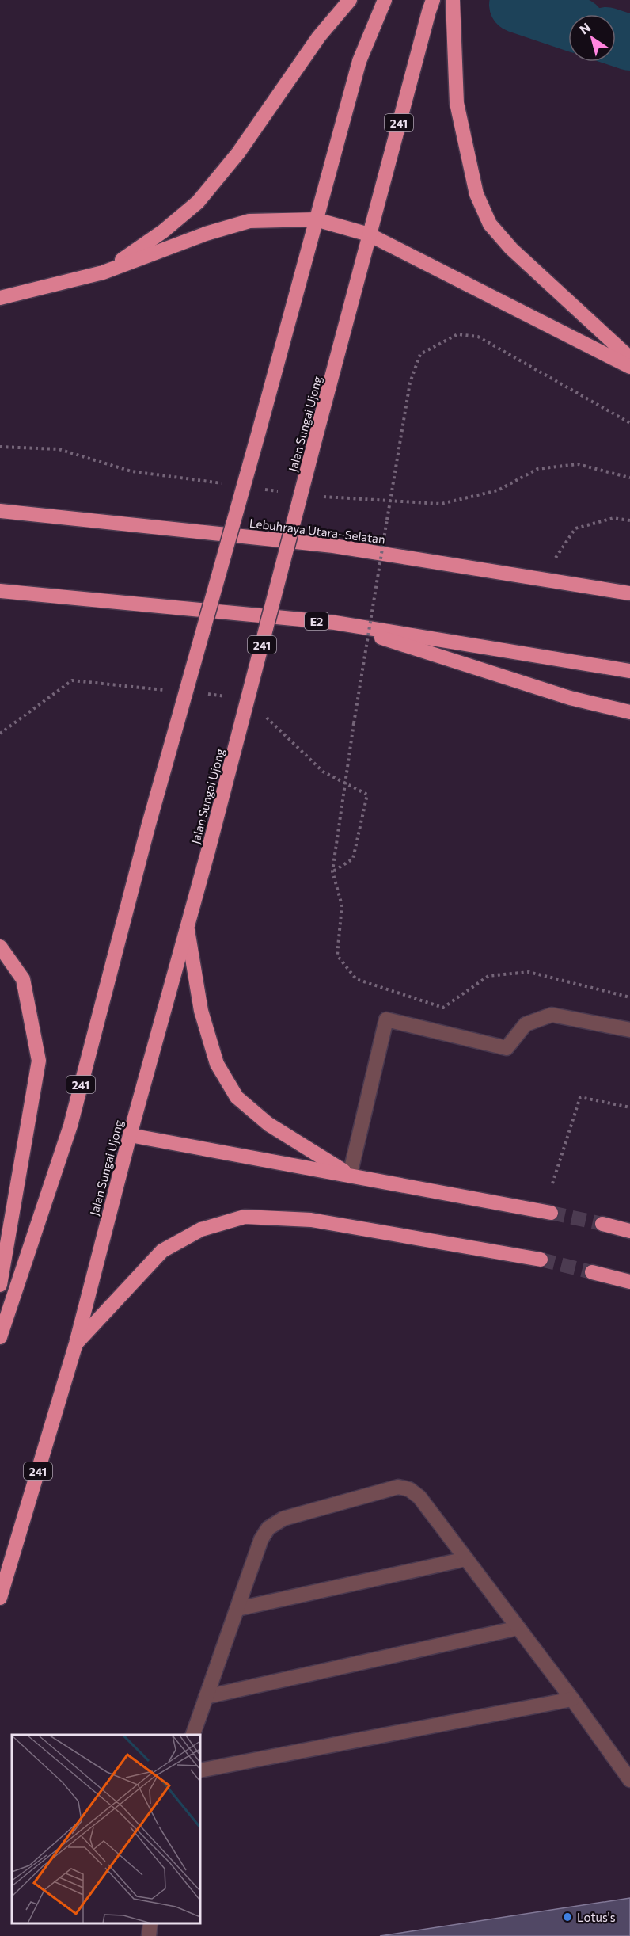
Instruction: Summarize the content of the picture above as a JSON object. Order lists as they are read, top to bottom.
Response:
{
  "streets": {
    "highway": [
      "241",
      "Jalan Sungai Ujong",
      "Lebuhraya Utara–Selatan",
      "E2"
    ]
  },
  "places": ["Lotus's"],
  "north": "top left"
}
